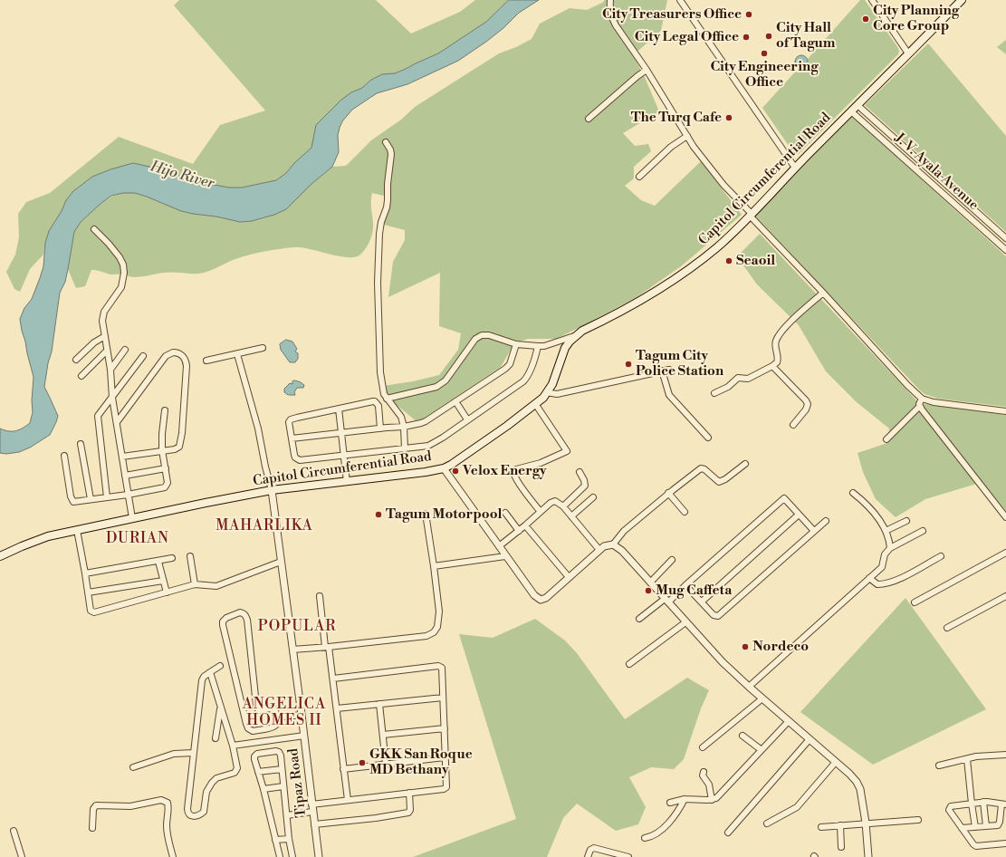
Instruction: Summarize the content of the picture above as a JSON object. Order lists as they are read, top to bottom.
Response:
{
  "streets": {
    "main road": ["Capitol Circumferential Road"],
    "street": ["J. V. Ayala Avenue", "Tipaz Road"]
  },
  "crossings": [
    ["J. V. Ayala Avenue", "Capitol Circumferential Road"],
    ["Capitol Circumferential Road", "Tipaz Road"]
  ],
  "districts": [
    "MAHARLIKA",
    "DURIAN",
    "POPULAR",
    "ANGELICA HOMES II"
  ],
  "water": ["Hijo River"],
  "places": [
    "City Treasurers Office",
    "City Planning Core Group",
    "City Hall of Tagum",
    "City Legal Office",
    "City Engineering Office",
    "The Turq Cafe",
    "Seaoil",
    "Tagum City Police Station",
    "Velox Energy",
    "Tagum Motorpool",
    "Mug Caffeta",
    "Nordeco",
    "GKK San Roque MD Bethany"
  ]
}
